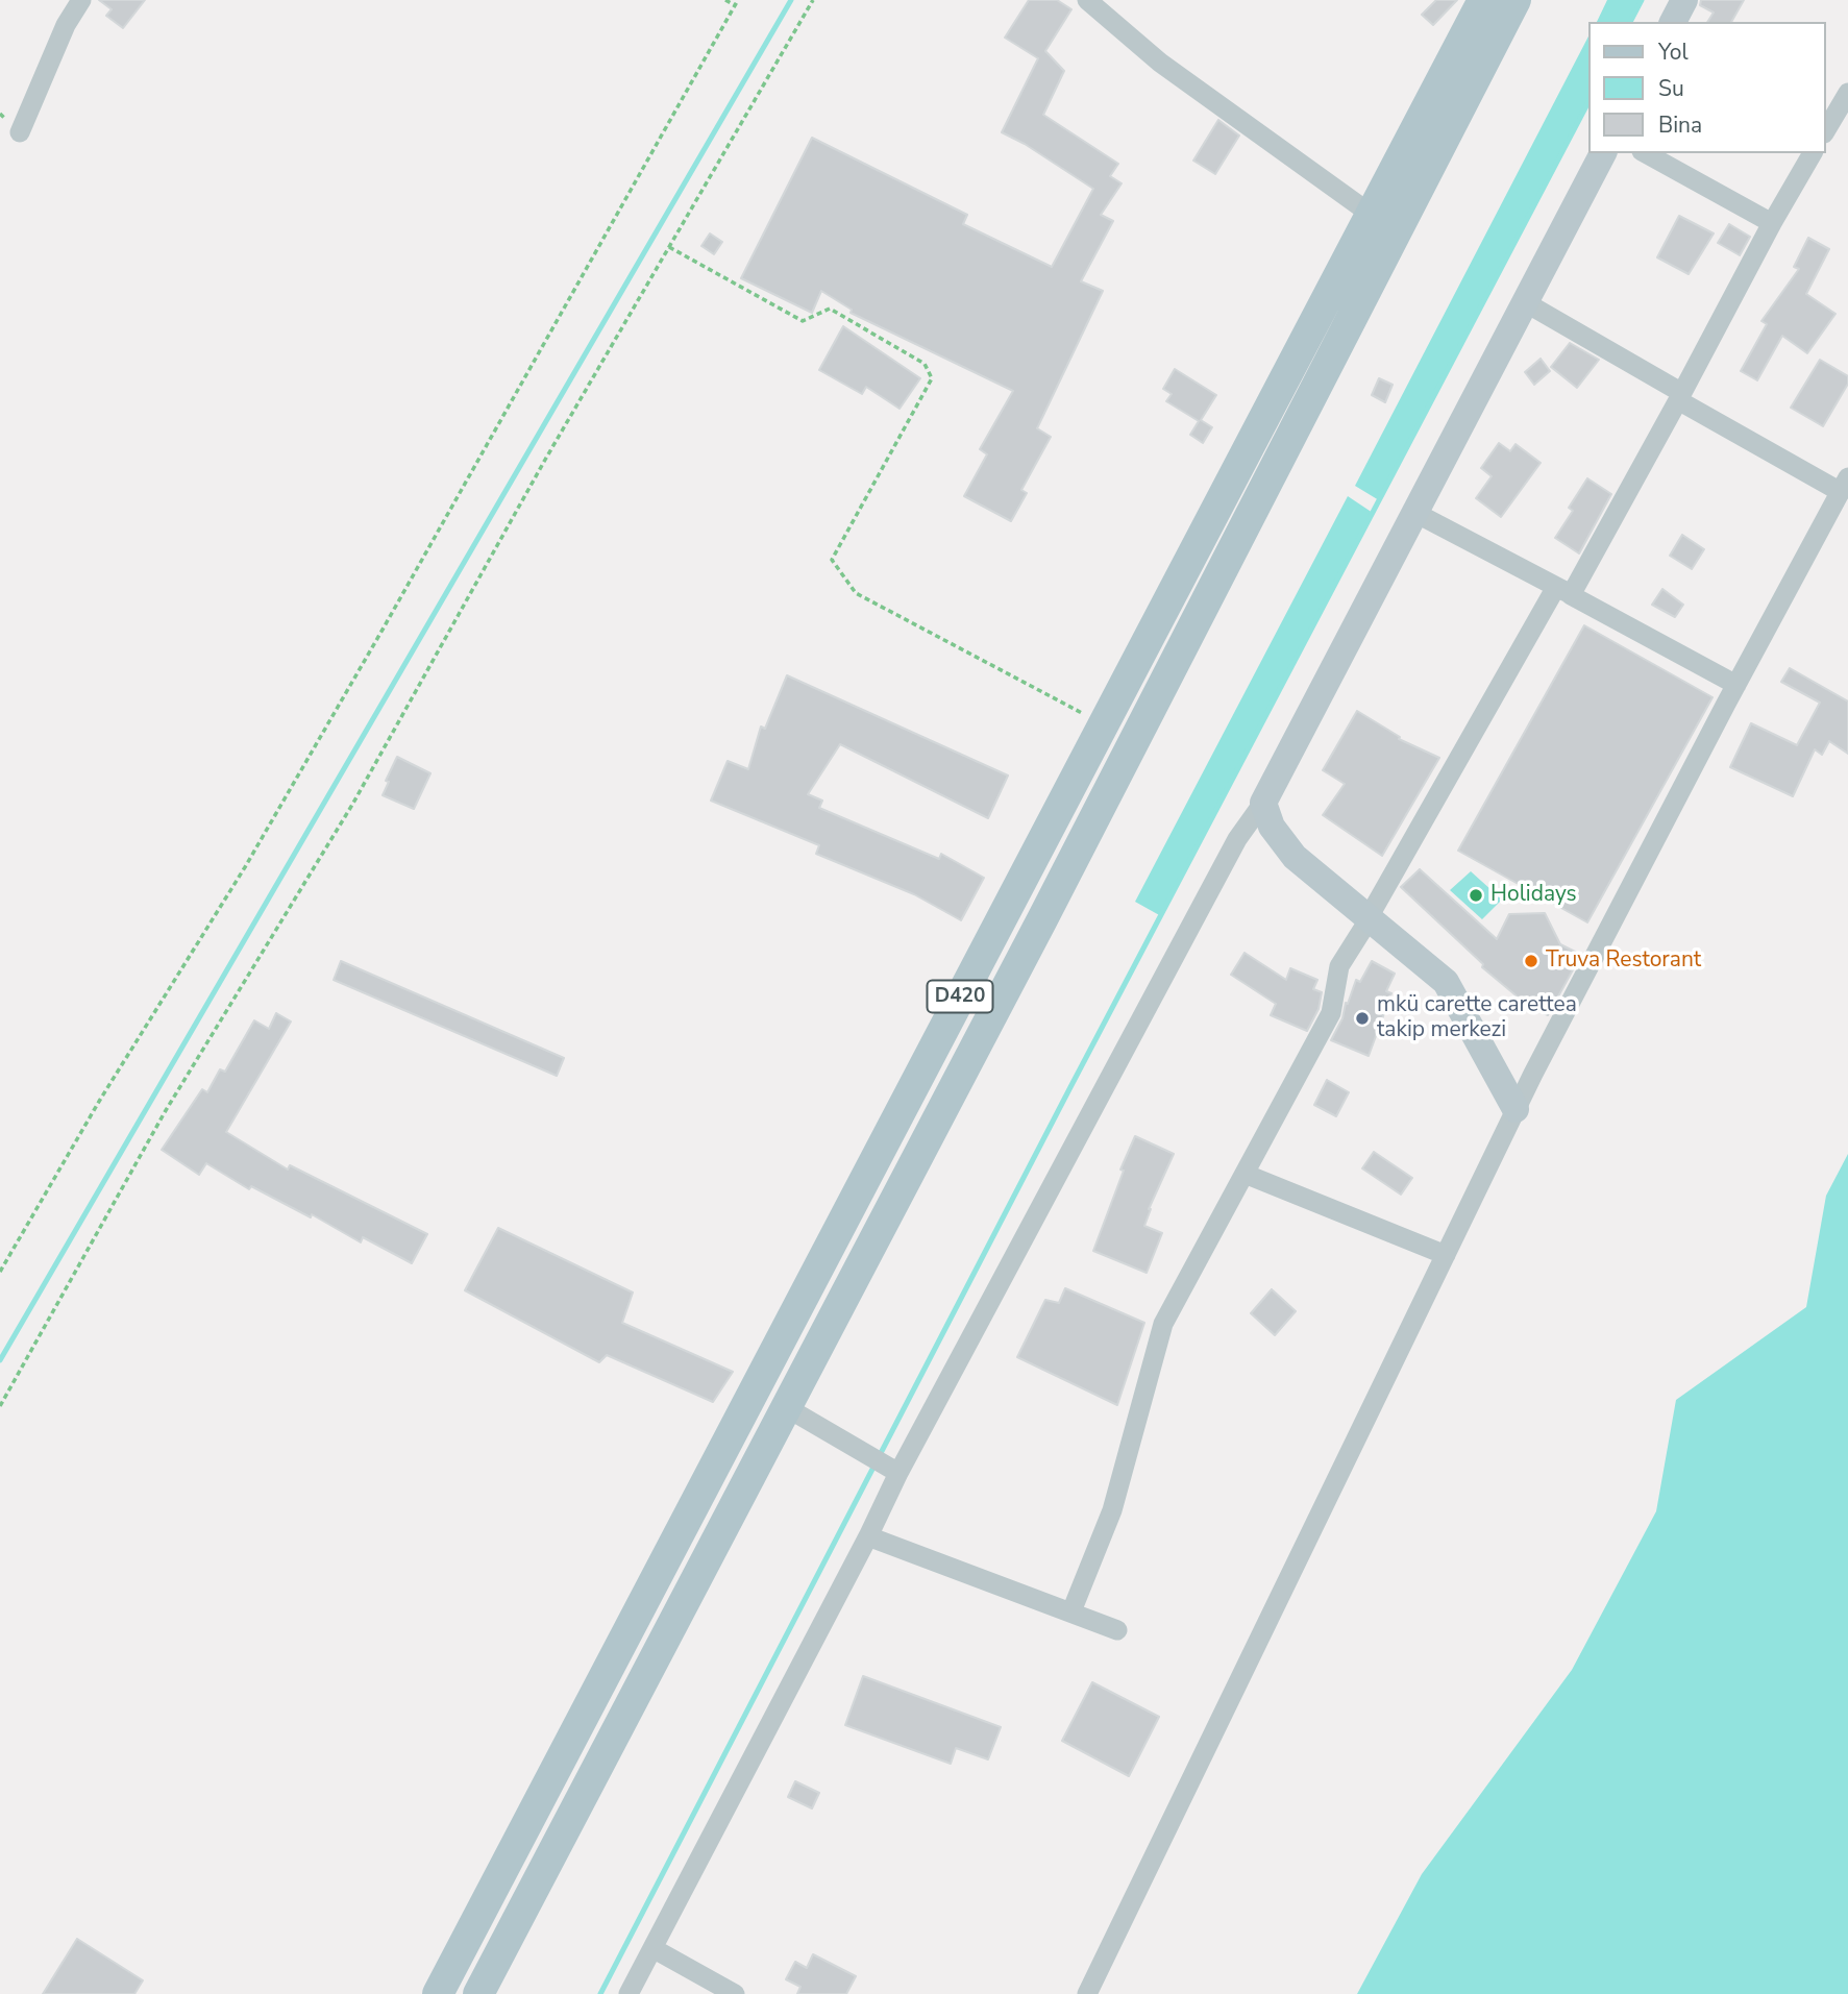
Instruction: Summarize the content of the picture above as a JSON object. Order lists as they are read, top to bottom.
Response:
{
  "streets": {
    "main road": ["D420"]
  },
  "places": ["Holidays", "Truva Restorant", "mkü carette carettea takip merkezi"],
  "legend": ["Yol", "Su", "Bina"]
}
